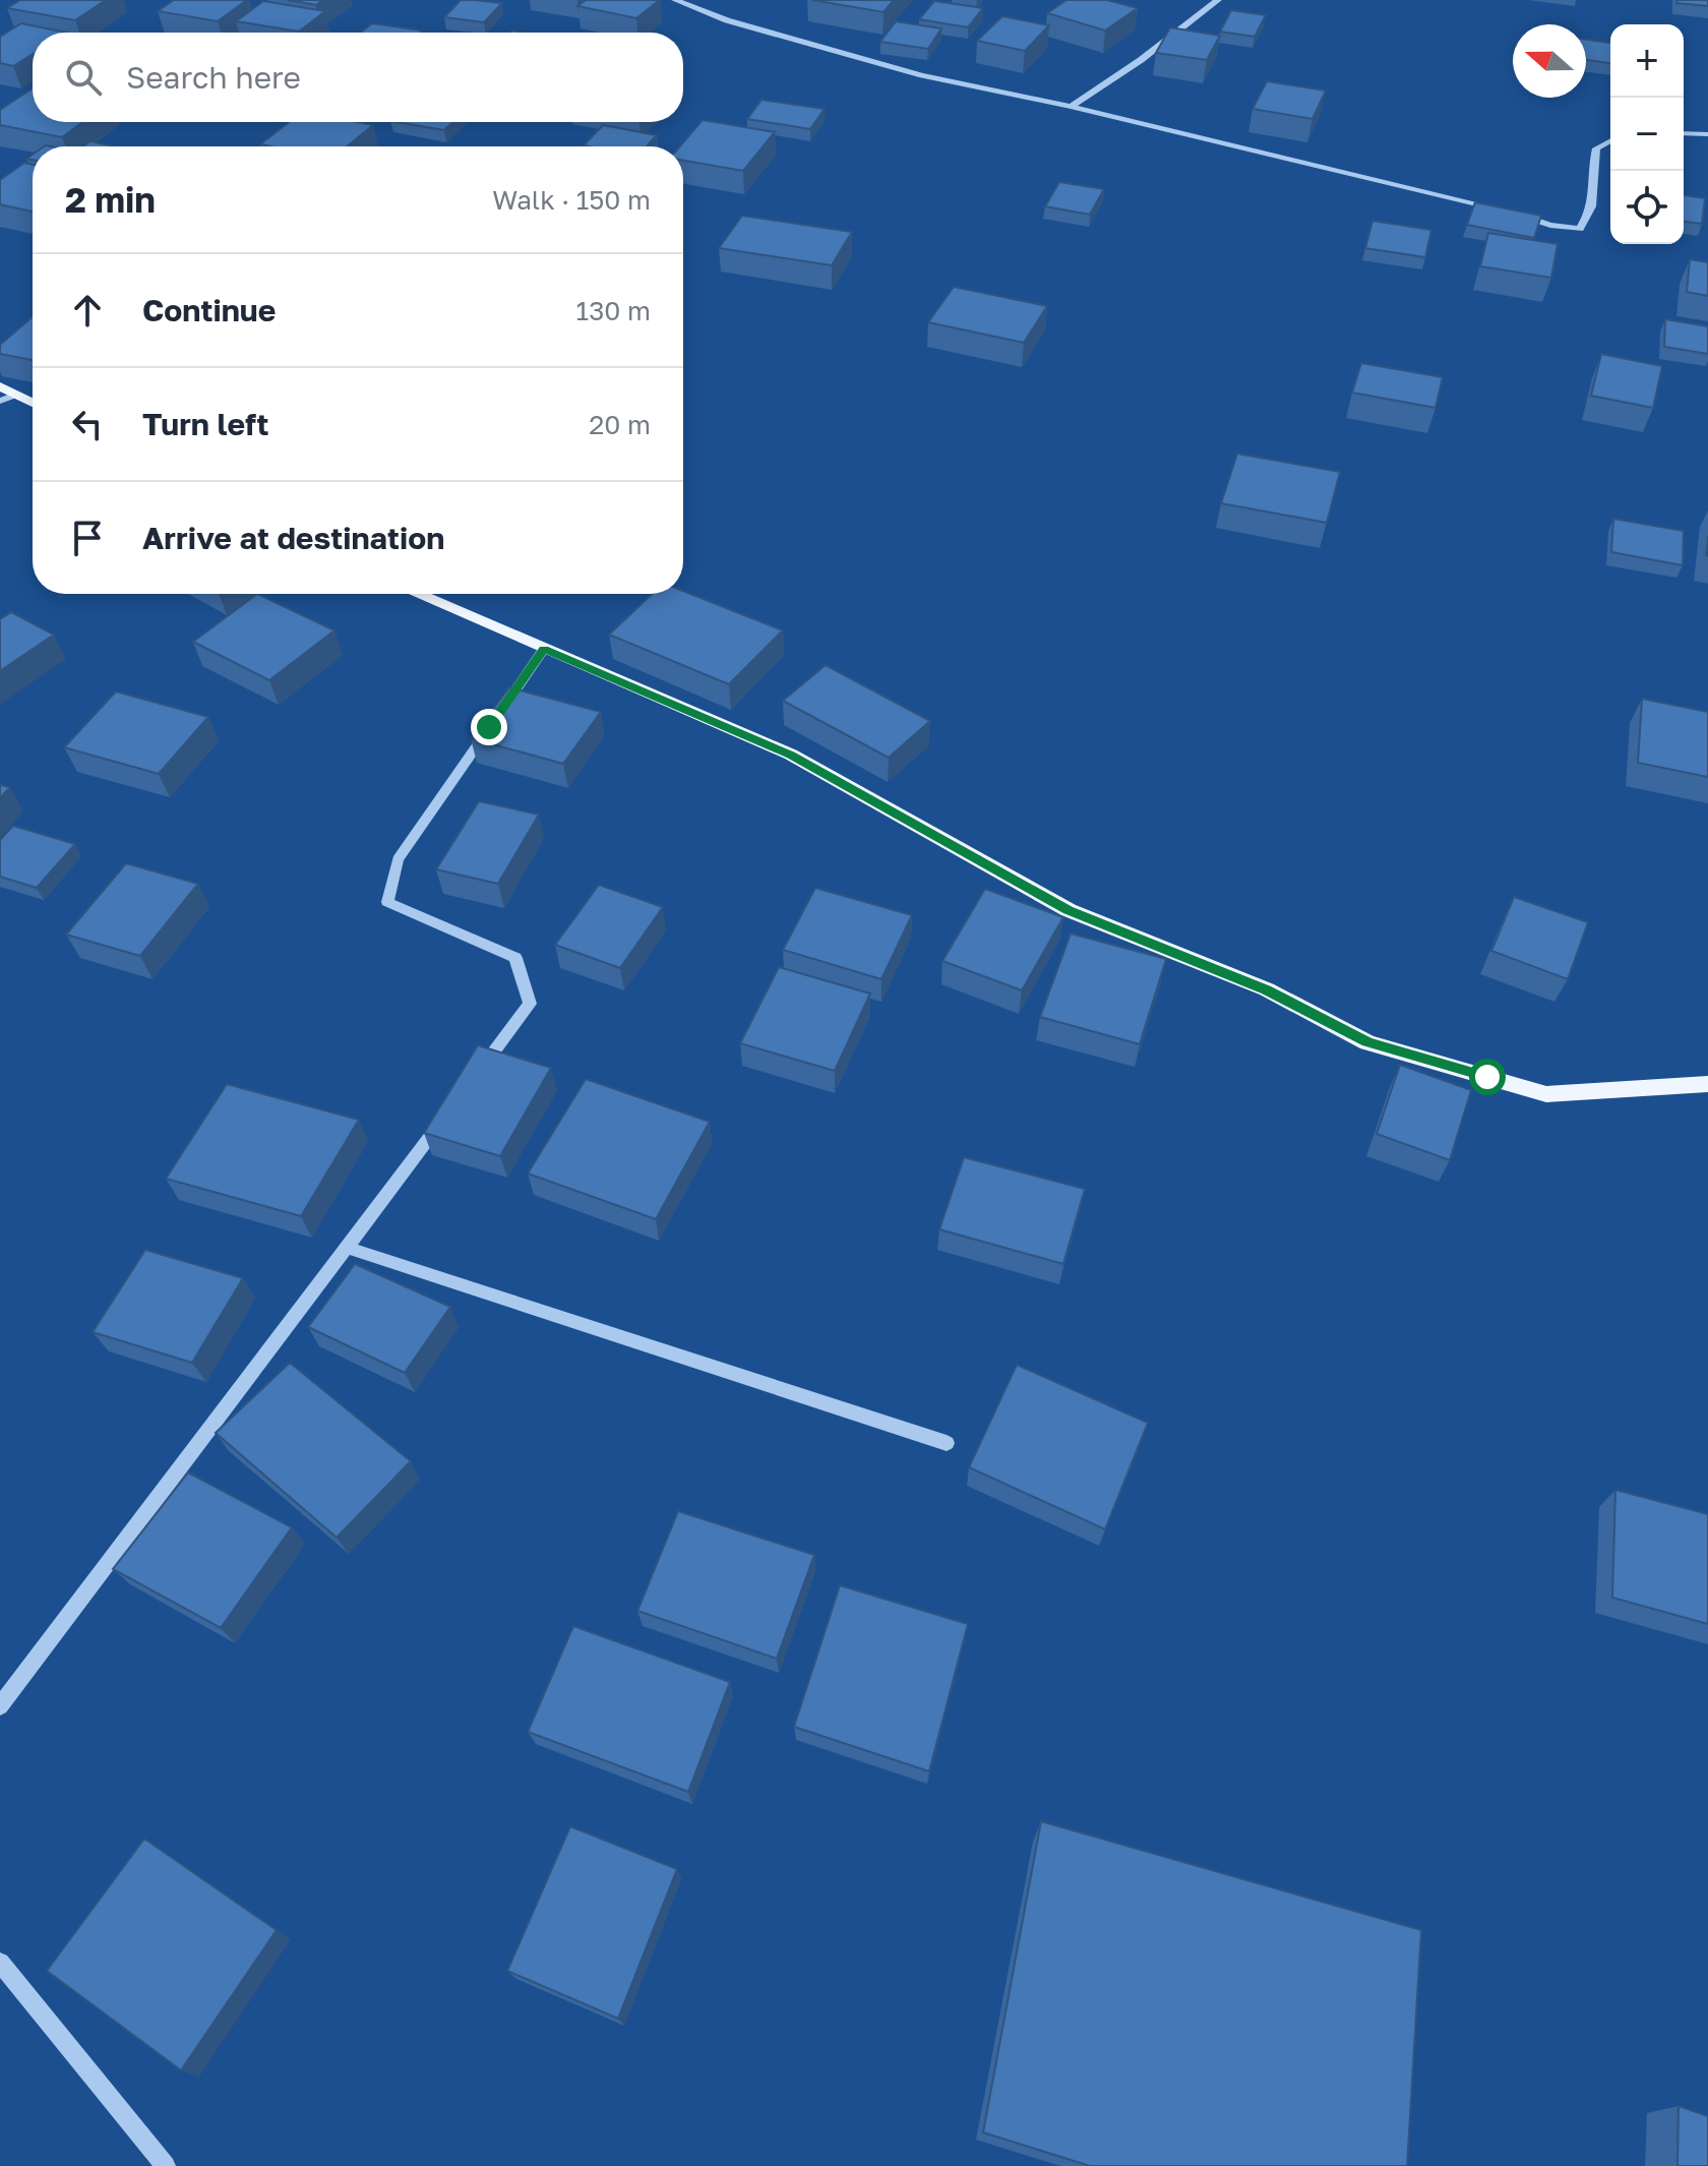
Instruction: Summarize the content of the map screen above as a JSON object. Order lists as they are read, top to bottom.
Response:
{
  "north": "left",
  "page": {
    "map_buttons": ["+", "−"],
    "search": "Search here",
    "heading": ["2 min", "Walk · 150 m"],
    "list": [
      ["Continue", "130 m"],
      ["Turn left", "20 m"],
      "Arrive at destination"
    ]
  }
}
